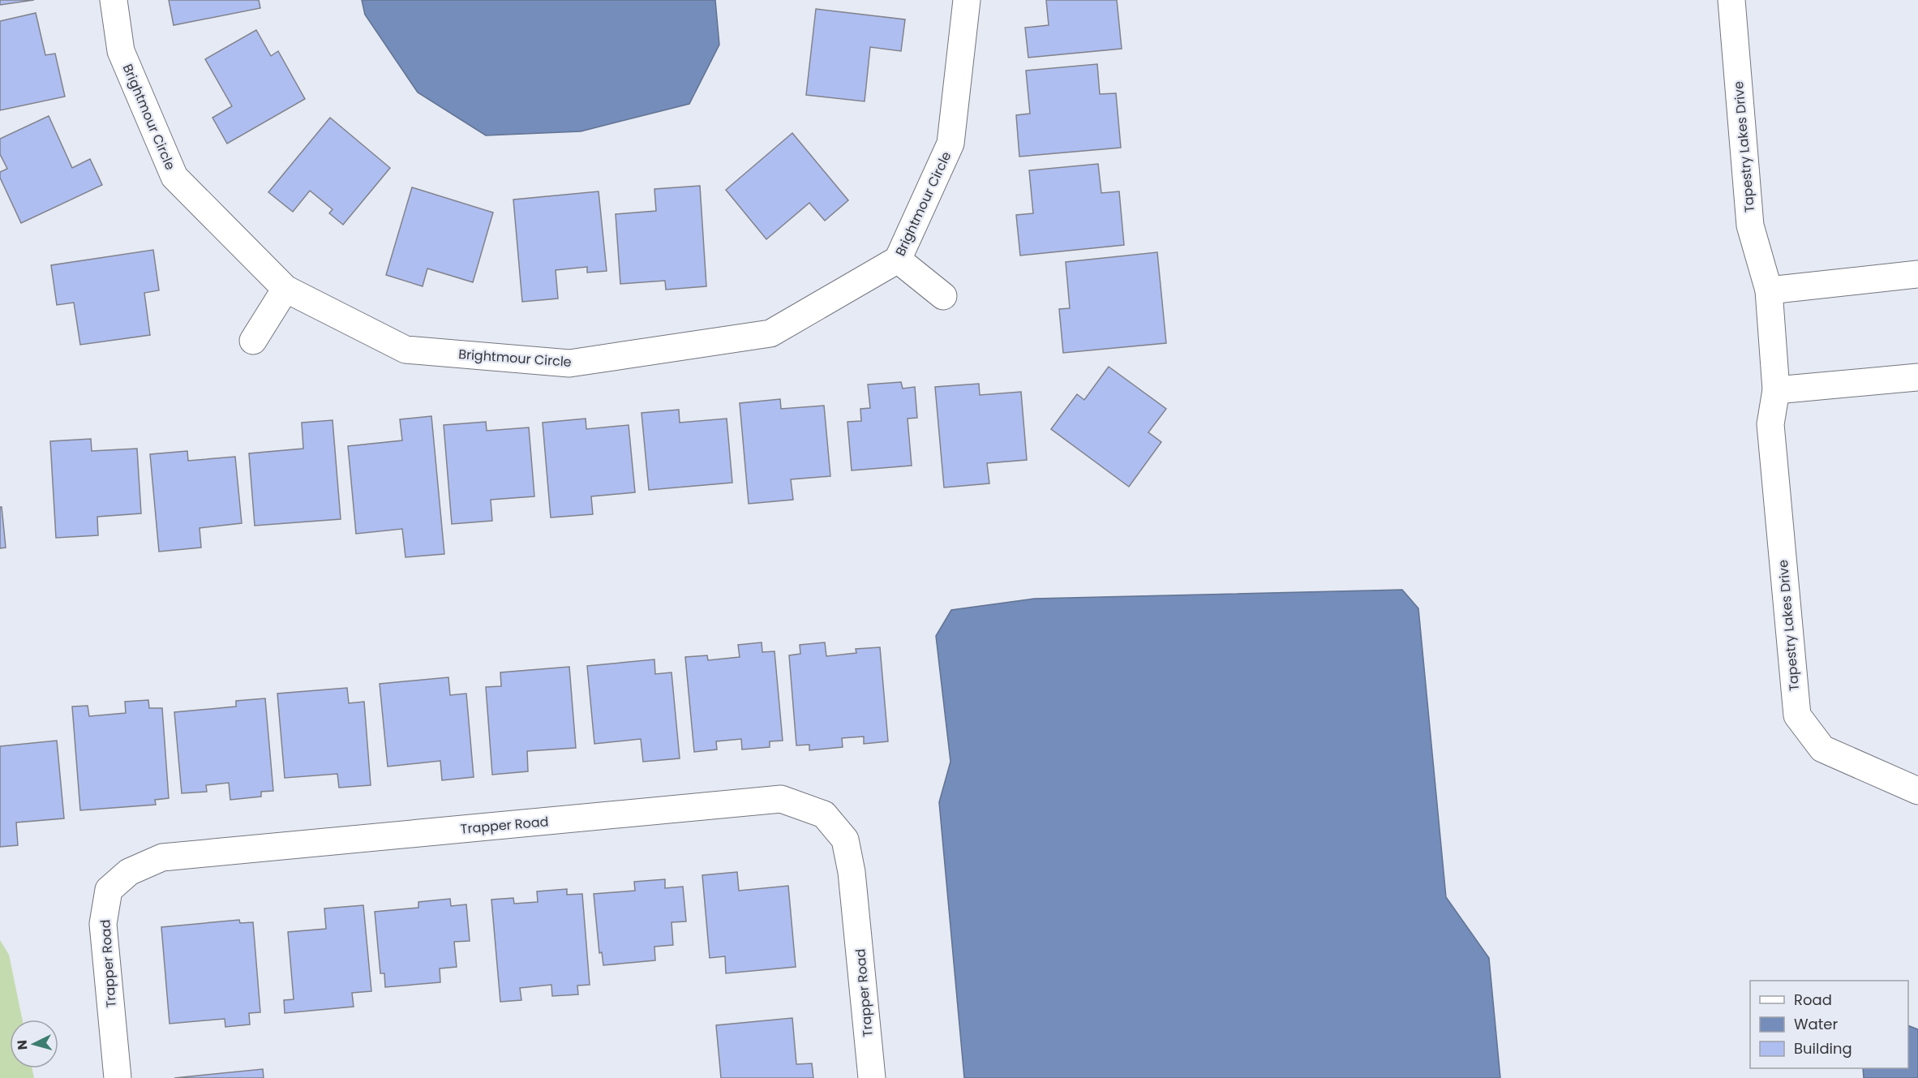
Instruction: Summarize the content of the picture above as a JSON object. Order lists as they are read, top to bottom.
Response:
{
  "streets": {
    "street": ["Brightmour Circle", "Tapestry Lakes Drive", "Trapper Road"]
  },
  "legend": ["Road", "Water", "Building"],
  "north": "left"
}
